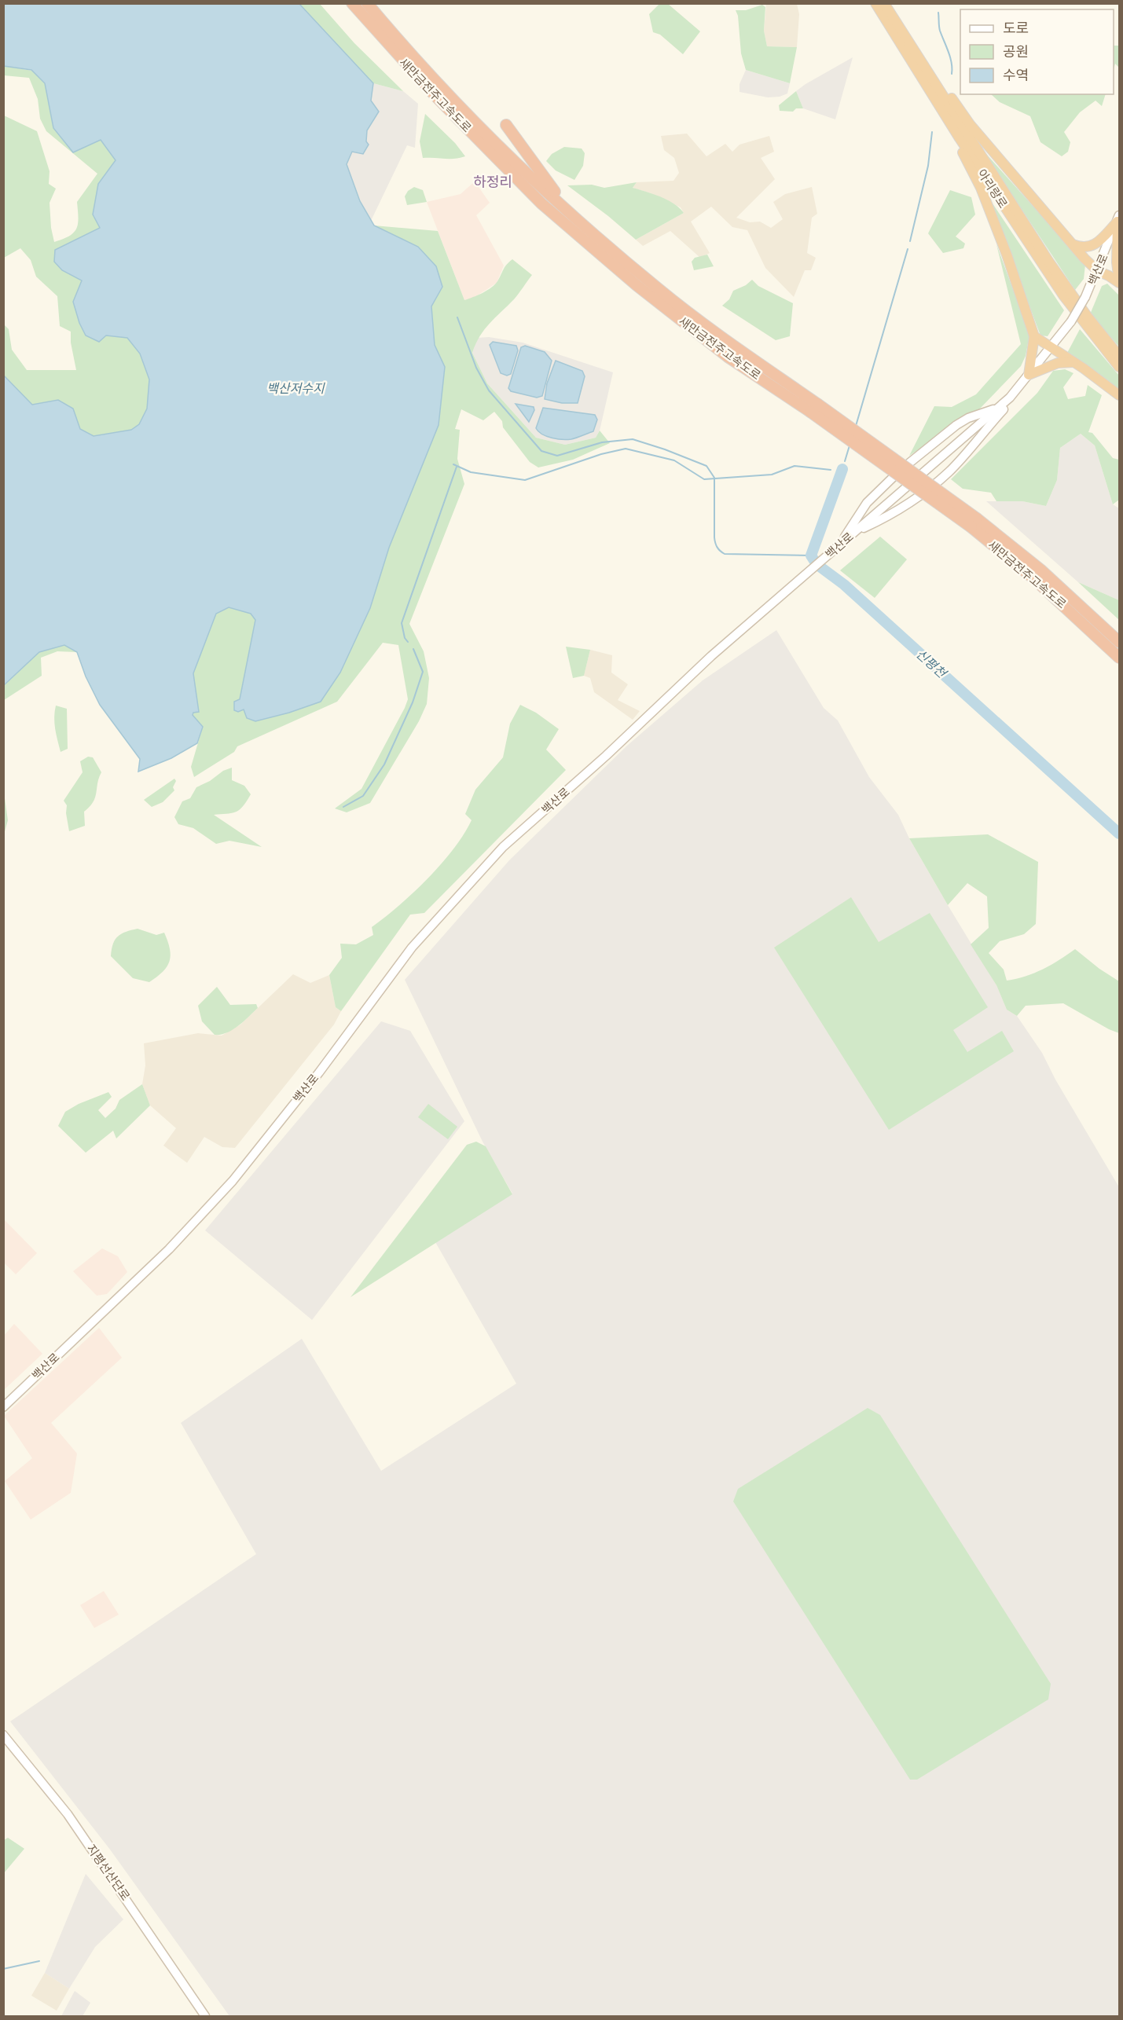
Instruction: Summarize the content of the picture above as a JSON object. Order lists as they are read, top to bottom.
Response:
{
  "streets": {
    "highway": ["새만금전주고속도로", "아리랑로"],
    "main road": ["백산로", "지평선산단로"]
  },
  "districts": ["하정리"],
  "water": ["백산저수지", "신평천"],
  "legend": ["도로", "공원", "수역"]
}
